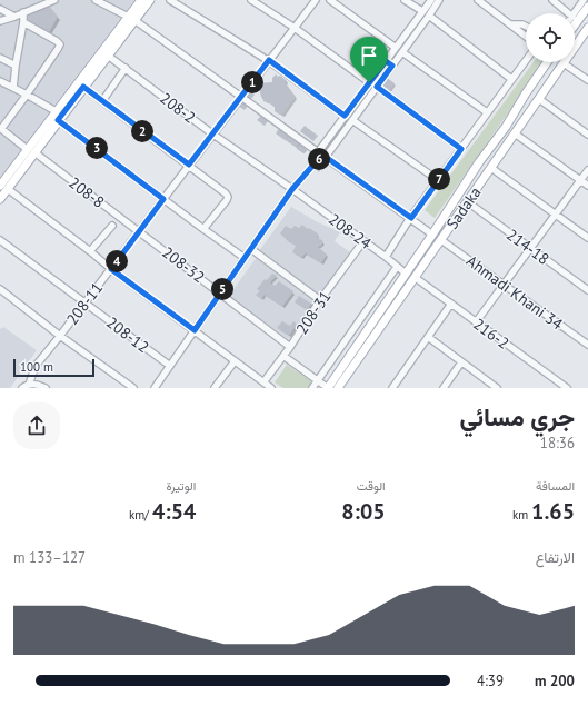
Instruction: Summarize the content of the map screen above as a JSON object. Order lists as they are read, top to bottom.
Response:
{
  "streets": {
    "main road": ["Sadaka"],
    "street": [
      "208-2",
      "208-8",
      "208-24",
      "214-18",
      "208-32",
      "Ahmadi Khani 34",
      "208-11",
      "208-31",
      "216-2",
      "208-12"
    ]
  },
  "crossings": [
    ["208-2", "208-24"],
    ["208-2", "208-11"],
    ["208-8", "208-32"],
    ["208-8", "208-11"],
    ["Sadaka", "208-24"],
    ["Sadaka", "214-18"],
    ["Sadaka", "Ahmadi Khani 34"],
    ["Sadaka", "216-2"],
    ["208-24", "208-31"],
    ["208-32", "208-11"],
    ["208-32", "208-31"],
    ["208-11", "208-12"]
  ],
  "scale_bar": "100 m",
  "page": {
    "pins": [
      "1",
      "2",
      "3",
      "6",
      "7",
      "4",
      "5"
    ],
    "scale": "100 m",
    "heading": ["جري مسائي", "18:36"],
    "stats": [
      ["المسافة", "1.65 km"],
      ["الوقت", "8:05"],
      ["الوتيرة", "4:54 /km"]
    ],
    "chart": ["الارتفاع", "127–133 m"],
    "list": [
      {
        "name": "200 m",
        "note": "4:39"
      }
    ]
  }
}
